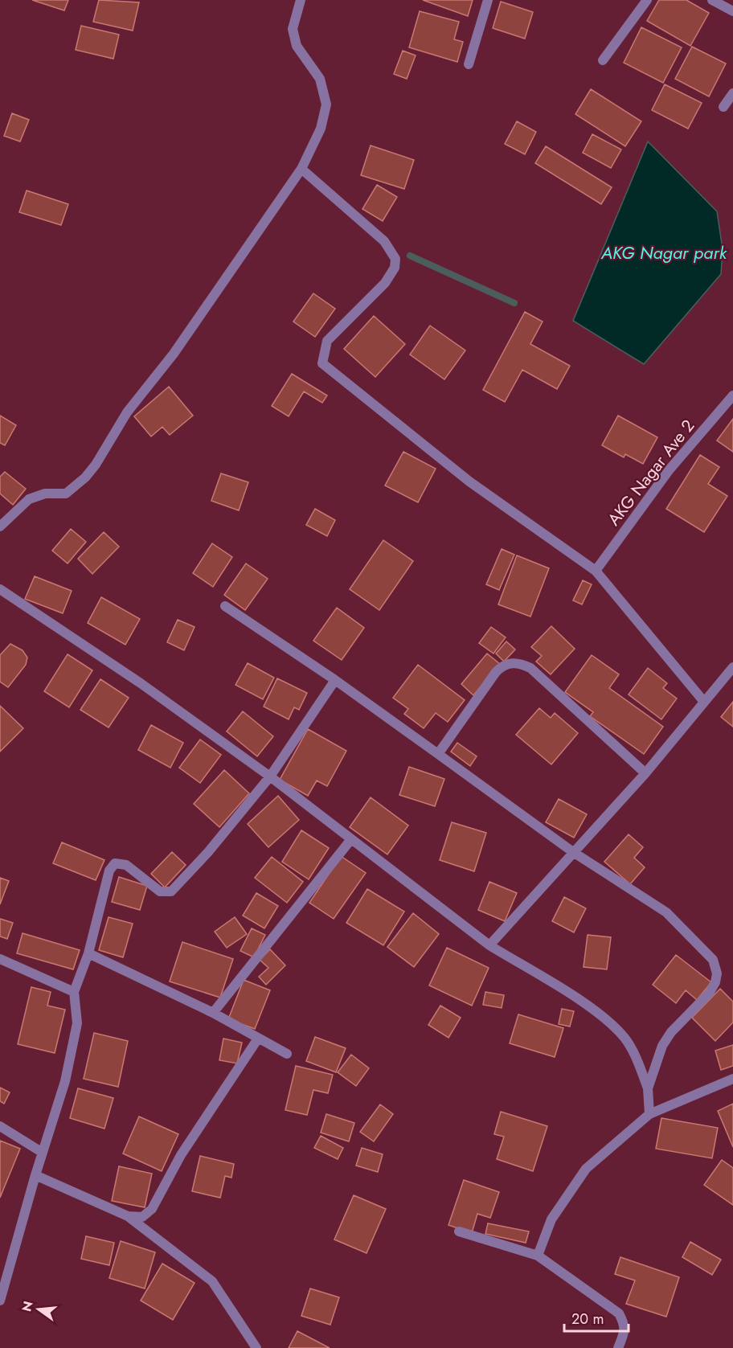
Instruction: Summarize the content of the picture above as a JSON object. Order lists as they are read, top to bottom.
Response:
{
  "streets": {
    "street": ["AKG Nagar Ave 2"]
  },
  "water": ["AKG Nagar park"],
  "scale_bar": "20 m",
  "north": "left"
}
